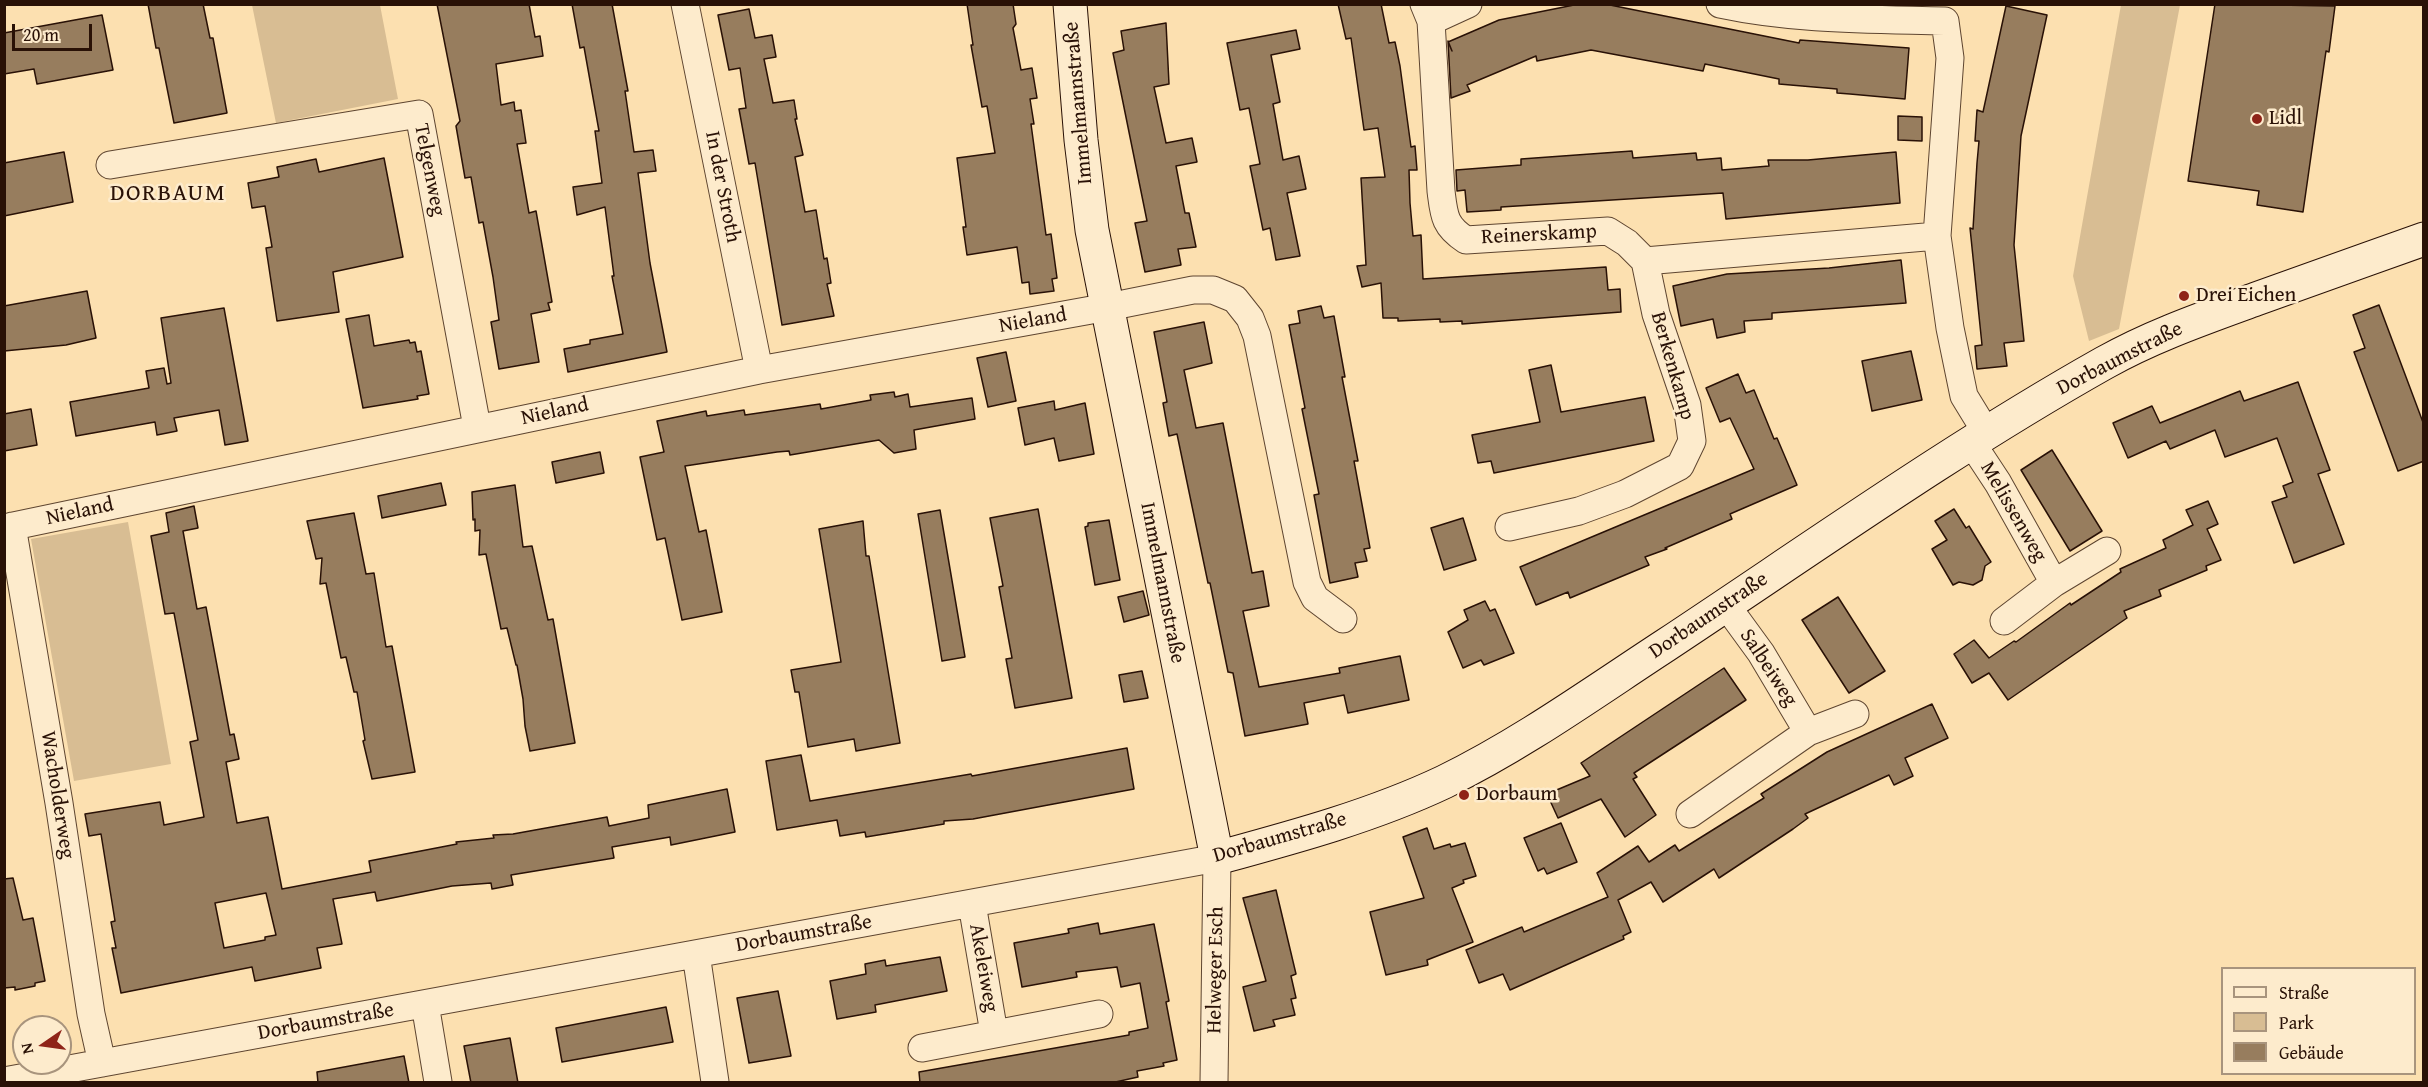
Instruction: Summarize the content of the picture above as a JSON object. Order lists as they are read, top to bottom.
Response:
{
  "streets": {
    "street": [
      "Immelmannstraße",
      "Telgenweg",
      "In der Stroth",
      "Reinerskamp",
      "Nieland",
      "Dorbaumstraße",
      "Berkenkamp",
      "Melissenweg",
      "Salbeiweg",
      "Wacholderweg",
      "Akeleiweg",
      "Helweger Esch"
    ]
  },
  "crossings": [
    ["Immelmannstraße", "Nieland"],
    ["Immelmannstraße", "Dorbaumstraße"],
    ["Immelmannstraße", "Helweger Esch"],
    ["Telgenweg", "Nieland"],
    ["In der Stroth", "Nieland"],
    ["Reinerskamp", "Berkenkamp"],
    ["Nieland", "Wacholderweg"],
    ["Dorbaumstraße", "Melissenweg"],
    ["Dorbaumstraße", "Salbeiweg"],
    ["Dorbaumstraße", "Wacholderweg"],
    ["Dorbaumstraße", "Akeleiweg"],
    ["Dorbaumstraße", "Helweger Esch"]
  ],
  "districts": ["DORBAUM"],
  "places": ["Lidl", "Drei Eichen", "Dorbaum"],
  "legend": ["Straße", "Park", "Gebäude"],
  "scale_bar": "20 m",
  "north": "left"
}
